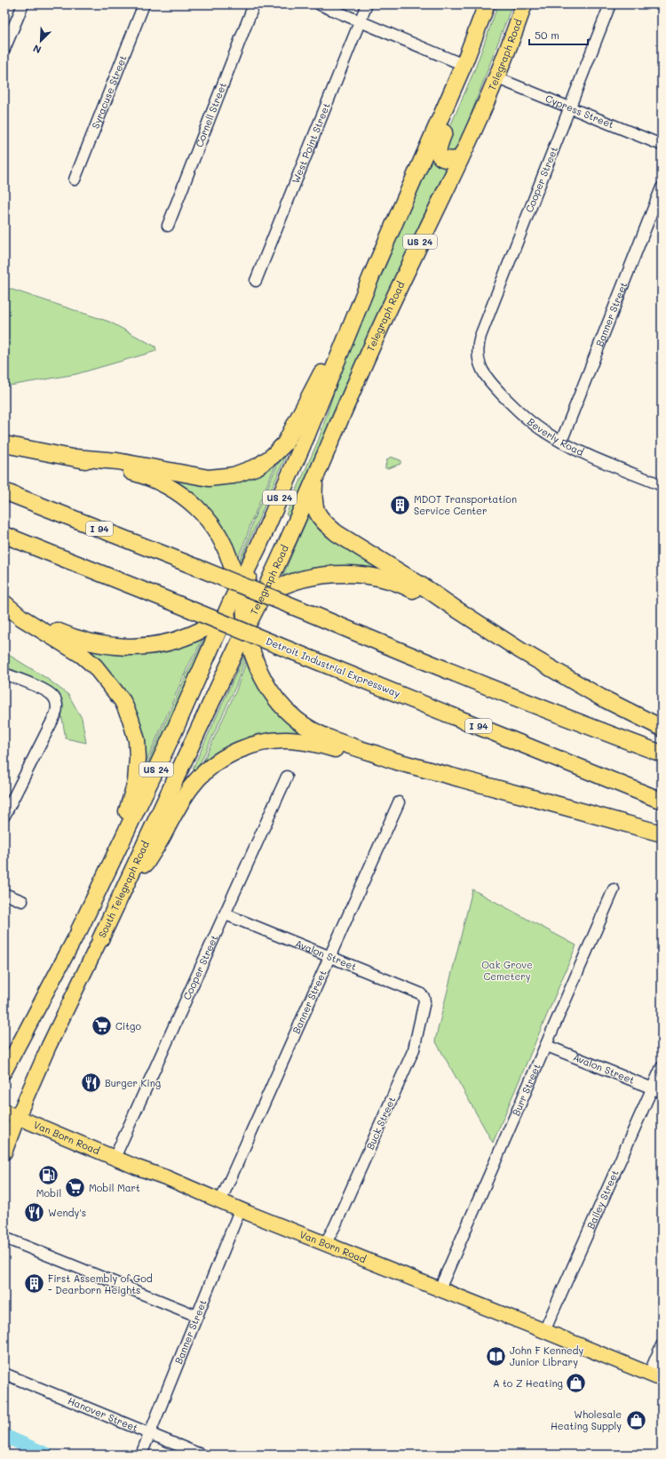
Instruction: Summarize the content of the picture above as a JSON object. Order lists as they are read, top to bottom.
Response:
{
  "streets": {
    "highway": [
      "Telegraph Road",
      "US 24",
      "I 94",
      "Detroit Industrial Expressway",
      "South Telegraph Road"
    ],
    "main road": ["Van Born Road"],
    "street": [
      "Syracuse Street",
      "Cypress Street",
      "Cornell Street",
      "West Point Street",
      "Cooper Street",
      "Banner Street",
      "Beverly Road",
      "Avalon Street",
      "Burr Street",
      "Buck Street",
      "Bailey Street",
      "Hanover Street"
    ]
  },
  "crossings": [
    ["Telegraph Road", "Cypress Street"],
    ["Telegraph Road", "US 24"],
    ["Telegraph Road", "South Telegraph Road"],
    ["Cypress Street", "Cooper Street"],
    ["Cooper Street", "Beverly Road"],
    ["Cooper Street", "Avalon Street"],
    ["Cooper Street", "Van Born Road"],
    ["US 24", "South Telegraph Road"],
    ["Banner Street", "Beverly Road"],
    ["Banner Street", "Avalon Street"],
    ["Banner Street", "Van Born Road"],
    ["Banner Street", "Hanover Street"],
    ["South Telegraph Road", "Van Born Road"],
    ["Avalon Street", "Burr Street"],
    ["Avalon Street", "Buck Street"],
    ["Avalon Street", "Bailey Street"],
    ["Burr Street", "Van Born Road"],
    ["Buck Street", "Van Born Road"],
    ["Van Born Road", "Bailey Street"]
  ],
  "parks": ["Oak Grove Cemetery"],
  "places": {
    "building": ["MDOT Transportation Service Center", "First Assembly of God - Dearborn Heights"],
    "supermarket": ["Citgo", "Mobil Mart"],
    "restaurant": ["Burger King", "Wendy's"],
    "fuel station": ["Mobil"],
    "library": ["John F Kennedy Junior Library"],
    "shop": ["A to Z Heating", "Wholesale Heating Supply"]
  },
  "scale_bar": "50 m",
  "north": "bottom left"
}
